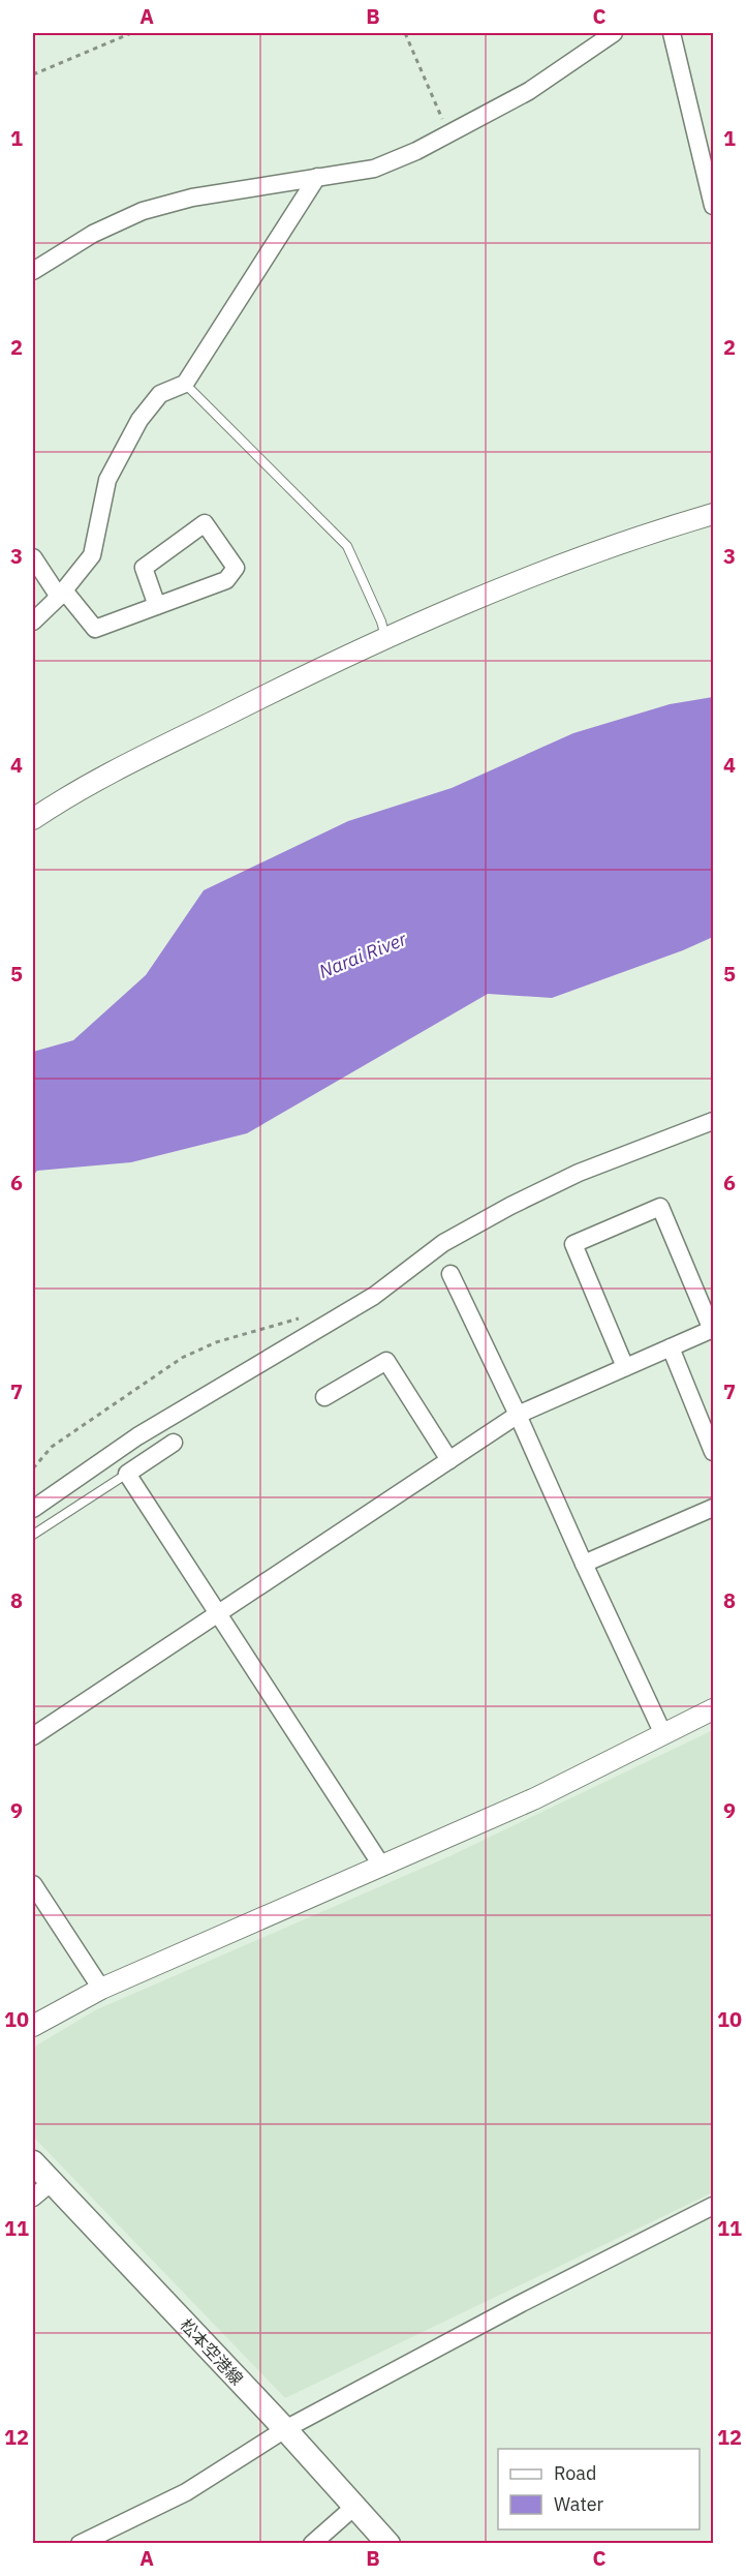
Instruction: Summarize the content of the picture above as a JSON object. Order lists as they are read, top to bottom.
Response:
{
  "streets": {
    "main road": ["松本空港線"]
  },
  "water": ["Narai River"],
  "legend": ["Road", "Water"],
  "grid": {
    "columns": ["A", "B", "C"],
    "rows": [
      "1",
      "2",
      "3",
      "4",
      "5",
      "6",
      "7",
      "8",
      "9",
      "10",
      "11",
      "12"
    ]
  }
}
